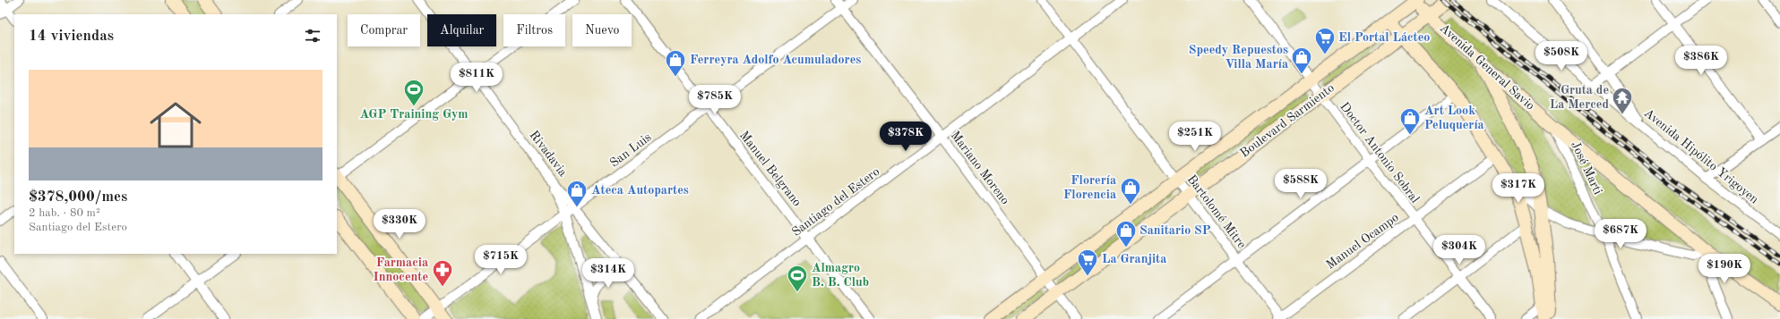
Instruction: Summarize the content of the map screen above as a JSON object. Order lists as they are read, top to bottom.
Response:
{
  "streets": {
    "main road": ["Avenida General Savio", "Boulevard Sarmiento"],
    "street": [
      "San Luis",
      "Doctor Antonio Sobral",
      "Rivadavia",
      "Avenida Hipólito Yrigoyen",
      "Mariano Moreno",
      "José Marti",
      "Manuel Belgrano",
      "Santiago del Estero",
      "Bartolomé Mitre",
      "Manuel Ocampo"
    ]
  },
  "crossings": [
    ["Avenida General Savio", "Boulevard Sarmiento"],
    ["Avenida General Savio", "José Marti"],
    ["Boulevard Sarmiento", "Doctor Antonio Sobral"],
    ["Boulevard Sarmiento", "Mariano Moreno"],
    ["Boulevard Sarmiento", "Bartolomé Mitre"],
    ["San Luis", "Rivadavia"],
    ["San Luis", "Mariano Moreno"],
    ["San Luis", "Manuel Belgrano"],
    ["Doctor Antonio Sobral", "Manuel Ocampo"],
    ["Mariano Moreno", "Santiago del Estero"],
    ["Manuel Belgrano", "Santiago del Estero"],
    ["Santiago del Estero", "Bartolomé Mitre"],
    ["Bartolomé Mitre", "Manuel Ocampo"]
  ],
  "places": {
    "supermarket": ["El Portal Lácteo", "La Granjita"],
    "shop": [
      "Speedy Repuestos Villa María",
      "Ferreyra Adolfo Acumuladores",
      "Art Look Peluquería",
      "Florería Florencia",
      "Ateca Autopartes",
      "Sanitario SP"
    ],
    "sports": ["AGP Training Gym", "Almagro B. B. Club"],
    "temple": ["Gruta de La Merced"],
    "pharmacy": ["Farmacia Innocente"]
  },
  "page": {
    "chip": [
      "Comprar",
      "Alquilar",
      "Filtros",
      "Nuevo"
    ],
    "heading": "14 viviendas",
    "price": [
      "$508K",
      "$386K",
      "$811K",
      "$785K",
      "$378K",
      "$251K",
      "$588K",
      "$317K",
      "$330K",
      "$687K",
      "$304K",
      "$715K",
      "$190K",
      "$314K"
    ],
    "list": [
      {
        "name": "$378,000/mes",
        "note": "2 hab. · 80 m² · Santiago del Estero"
      }
    ]
  }
}
